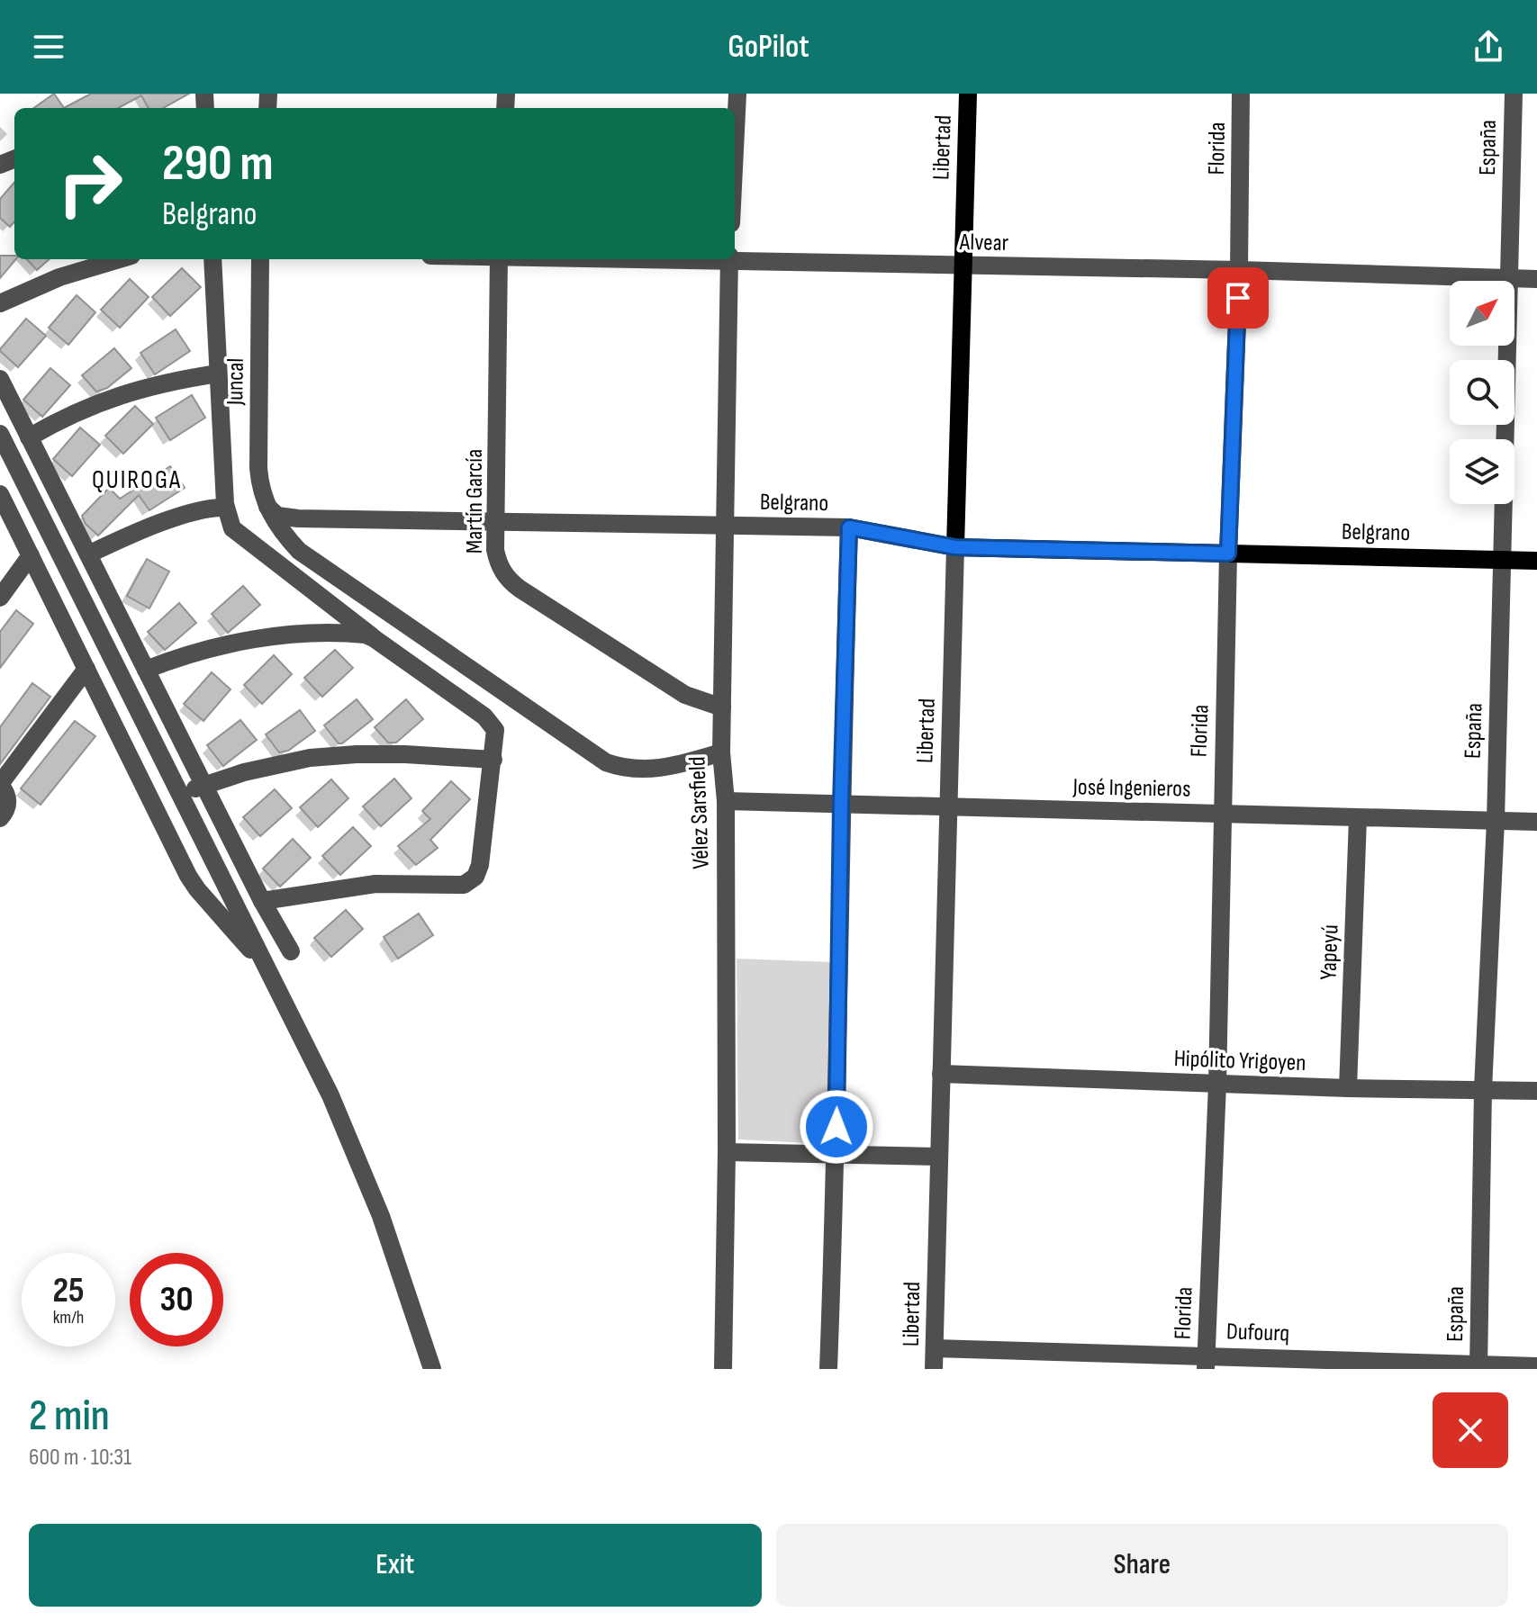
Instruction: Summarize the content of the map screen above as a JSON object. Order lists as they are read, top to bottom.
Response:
{
  "streets": {
    "main road": ["Libertad", "Belgrano"],
    "street": [
      "España",
      "Florida",
      "Alvear",
      "Juncal",
      "Martín García",
      "José Ingenieros",
      "Vélez Sarsfield",
      "Yapeyú",
      "Hipólito Yrigoyen",
      "Dufourq"
    ]
  },
  "crossings": [
    ["Libertad", "Alvear"],
    ["Libertad", "Belgrano"],
    ["Libertad", "José Ingenieros"],
    ["Libertad", "Hipólito Yrigoyen"],
    ["Libertad", "Dufourq"],
    ["España", "Alvear"],
    ["España", "Belgrano"],
    ["España", "José Ingenieros"],
    ["España", "Hipólito Yrigoyen"],
    ["España", "Dufourq"],
    ["Florida", "Alvear"],
    ["Florida", "Belgrano"],
    ["Florida", "José Ingenieros"],
    ["Florida", "Hipólito Yrigoyen"],
    ["Florida", "Dufourq"],
    ["Juncal", "Belgrano"],
    ["Juncal", "Vélez Sarsfield"],
    ["Martín García", "Belgrano"],
    ["Martín García", "Vélez Sarsfield"],
    ["Belgrano", "Vélez Sarsfield"],
    ["José Ingenieros", "Vélez Sarsfield"],
    ["José Ingenieros", "Yapeyú"],
    ["Yapeyú", "Hipólito Yrigoyen"]
  ],
  "districts": ["QUIROGA"],
  "north": "top right",
  "page": {
    "header": "GoPilot",
    "turn": ["290 m", "Belgrano"],
    "speed": "25 km/h",
    "limit": "30",
    "heading": ["2 min", "600 m · 10:31"],
    "buttons": ["Exit", "Share"]
  }
}
